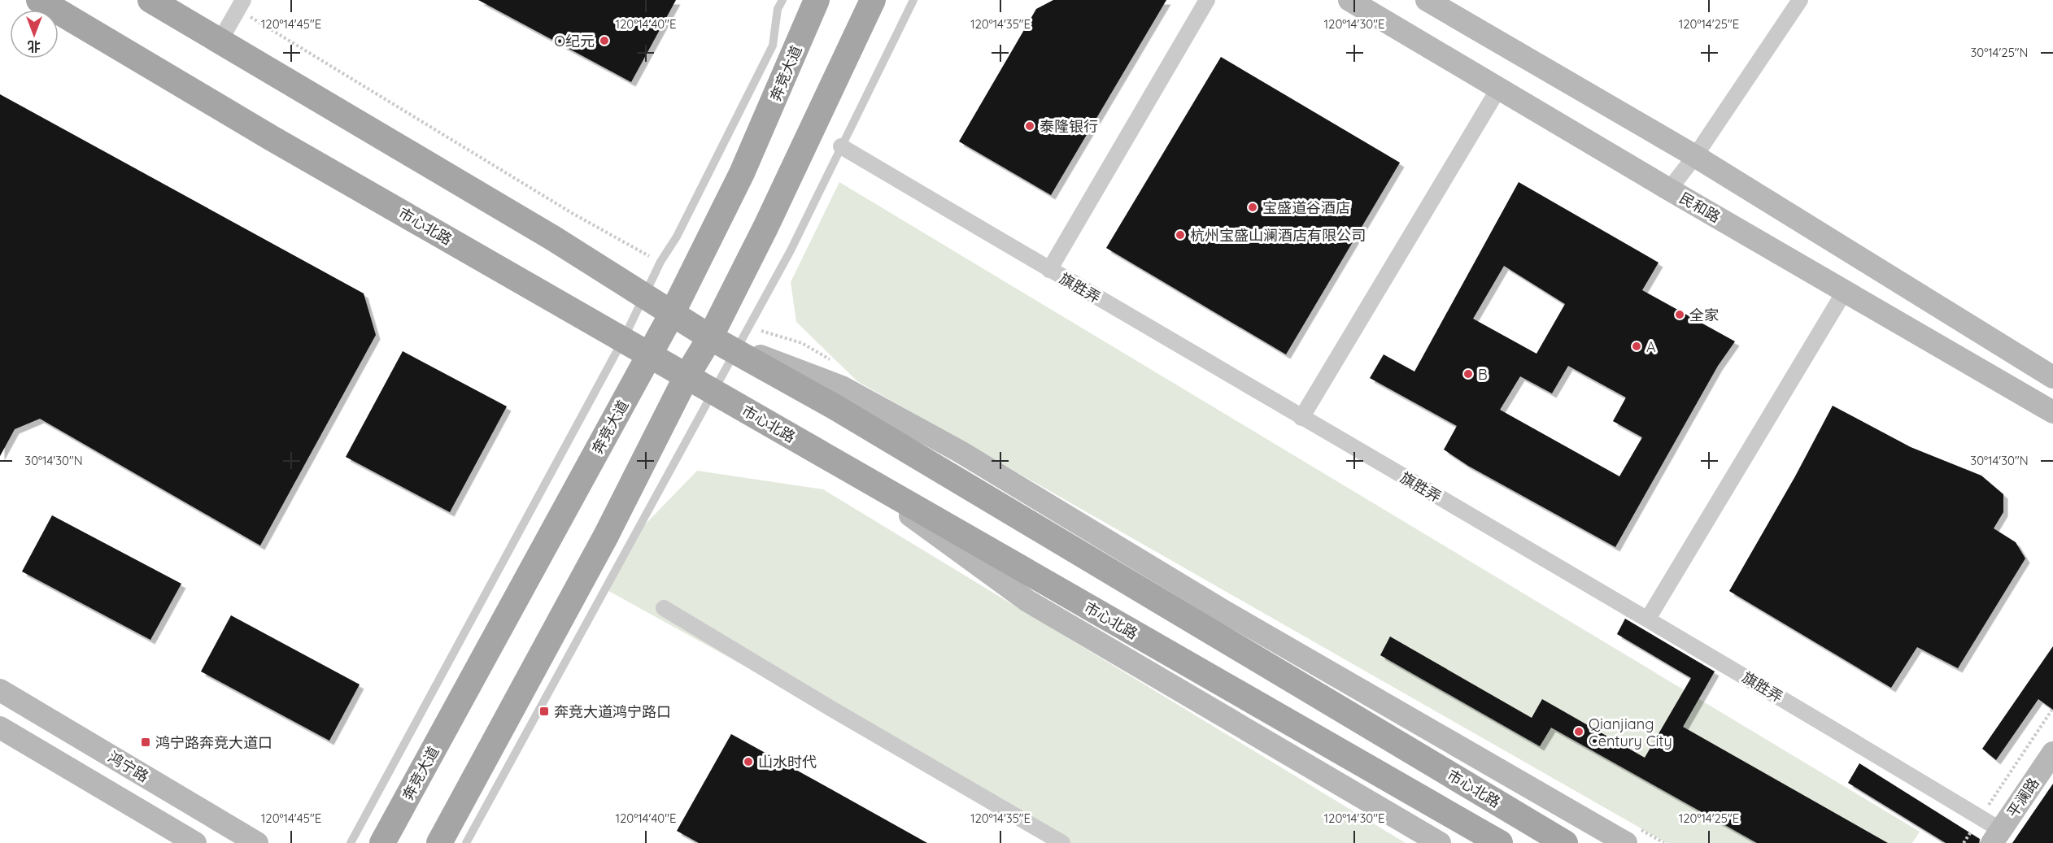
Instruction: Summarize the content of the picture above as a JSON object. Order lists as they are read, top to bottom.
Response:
{
  "streets": {
    "main road": [
      "奔竞大道",
      "民和路",
      "市心北路",
      "鸿宁路",
      "平澜路"
    ],
    "street": ["旗胜弄"]
  },
  "crossings": [
    ["奔竞大道", "市心北路"],
    ["旗胜弄", "平澜路"]
  ],
  "places": {
    "other": [
      "O纪元",
      "泰隆银行",
      "宝盛道谷酒店",
      "杭州宝盛山澜酒店有限公司",
      "全家",
      "A",
      "B",
      "Qianjiang Century City",
      "山水时代"
    ],
    "transit": ["奔竞大道鸿宁路口", "鸿宁路奔竞大道口"]
  },
  "north": "bottom",
  "coordinates": [
    "120°14'45\"E",
    "120°14'40\"E",
    "120°14'35\"E",
    "120°14'30\"E",
    "120°14'25\"E",
    "30°14'25\"N",
    "30°14'30\"N"
  ]
}
